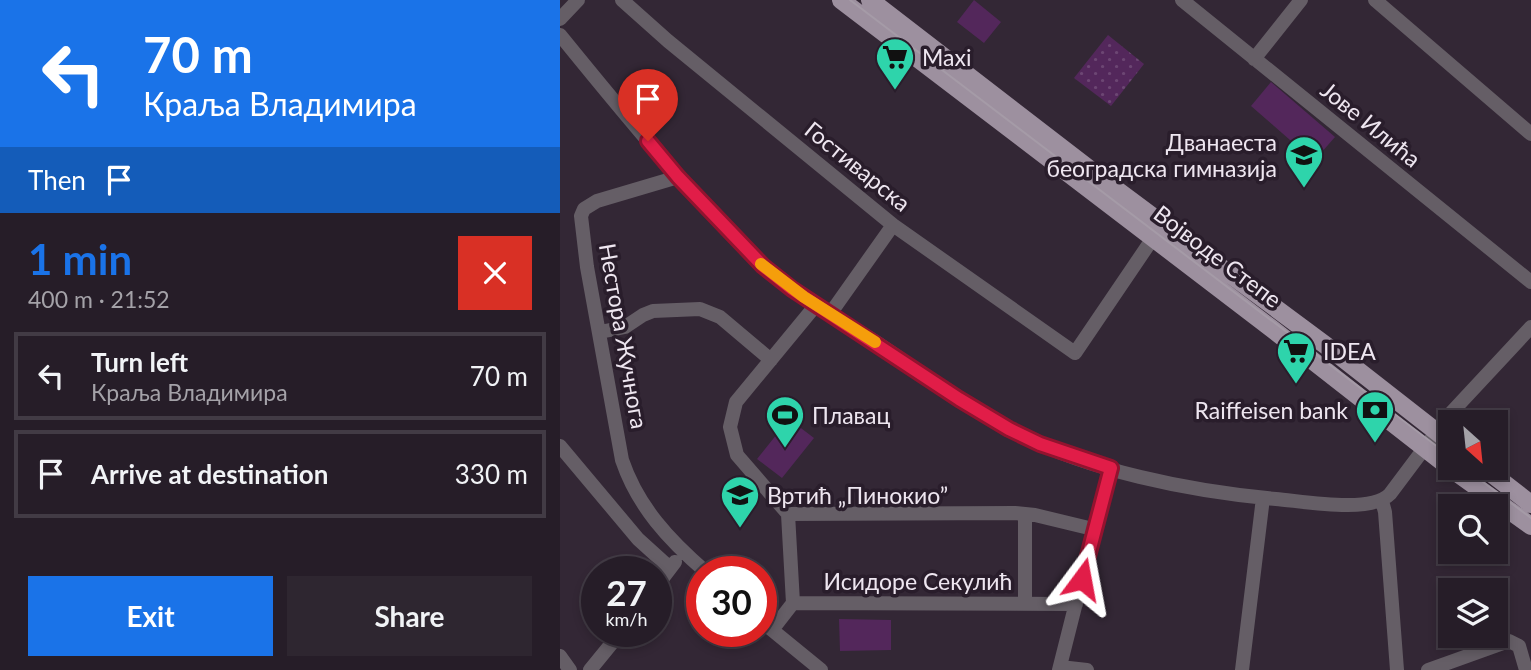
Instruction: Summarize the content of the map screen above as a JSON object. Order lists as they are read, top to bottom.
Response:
{
  "streets": {
    "main road": ["Војводе Степе"],
    "street": [
      "Јове Илића",
      "Гостиварска",
      "Нестора Жучнога",
      "Исидоре Секулић"
    ]
  },
  "crossings": [
    ["Гостиварска", "Војводе Степе"]
  ],
  "places": {
    "supermarket": ["Maxi", "IDEA"],
    "school or university": ["Дванаеста београдска гимназија", "Вртић „Пинокио”"],
    "bank": ["Raiffeisen bank"],
    "sports": ["Плавац"]
  },
  "north": "bottom right",
  "page": {
    "turn": ["70 m", "Краља Владимира"],
    "then": "Then",
    "heading": ["1 min", "400 m · 21:52"],
    "list": [
      {
        "name": "Turn left",
        "note": "Краља Владимира",
        "value": "70 m"
      },
      {
        "name": "Arrive at destination",
        "value": "330 m"
      }
    ],
    "speed": "27 km/h",
    "limit": "30",
    "buttons": ["Exit", "Share"]
  }
}
